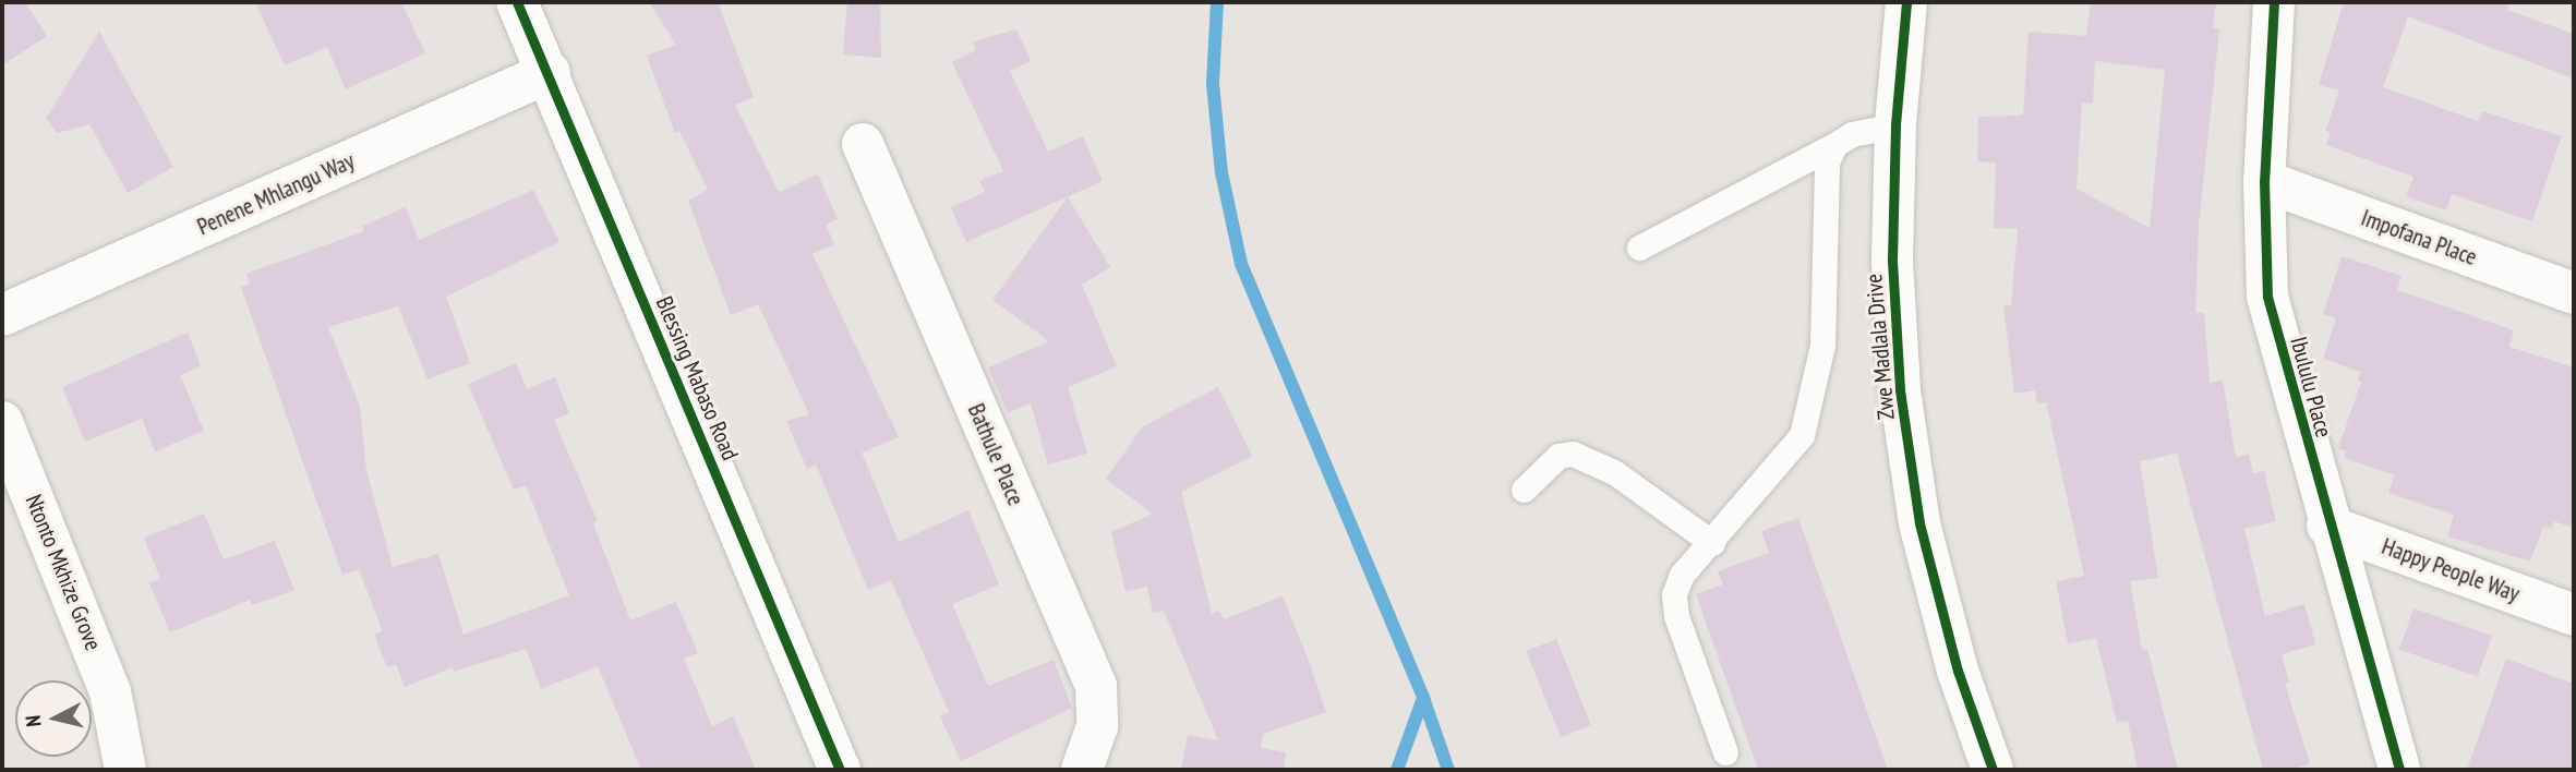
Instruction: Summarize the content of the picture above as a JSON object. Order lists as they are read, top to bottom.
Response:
{
  "streets": {
    "street": [
      "Penene Mhlangu Way",
      "Impofana Place",
      "Zwe Madlala Drive",
      "Blessing Mabaso Road",
      "Ibululu Place",
      "Bathule Place",
      "Happy People Way",
      "Ntonto Mkhize Grove"
    ]
  },
  "crossings": [
    ["Penene Mhlangu Way", "Blessing Mabaso Road"],
    ["Impofana Place", "Ibululu Place"],
    ["Ibululu Place", "Happy People Way"]
  ],
  "north": "left"
}
